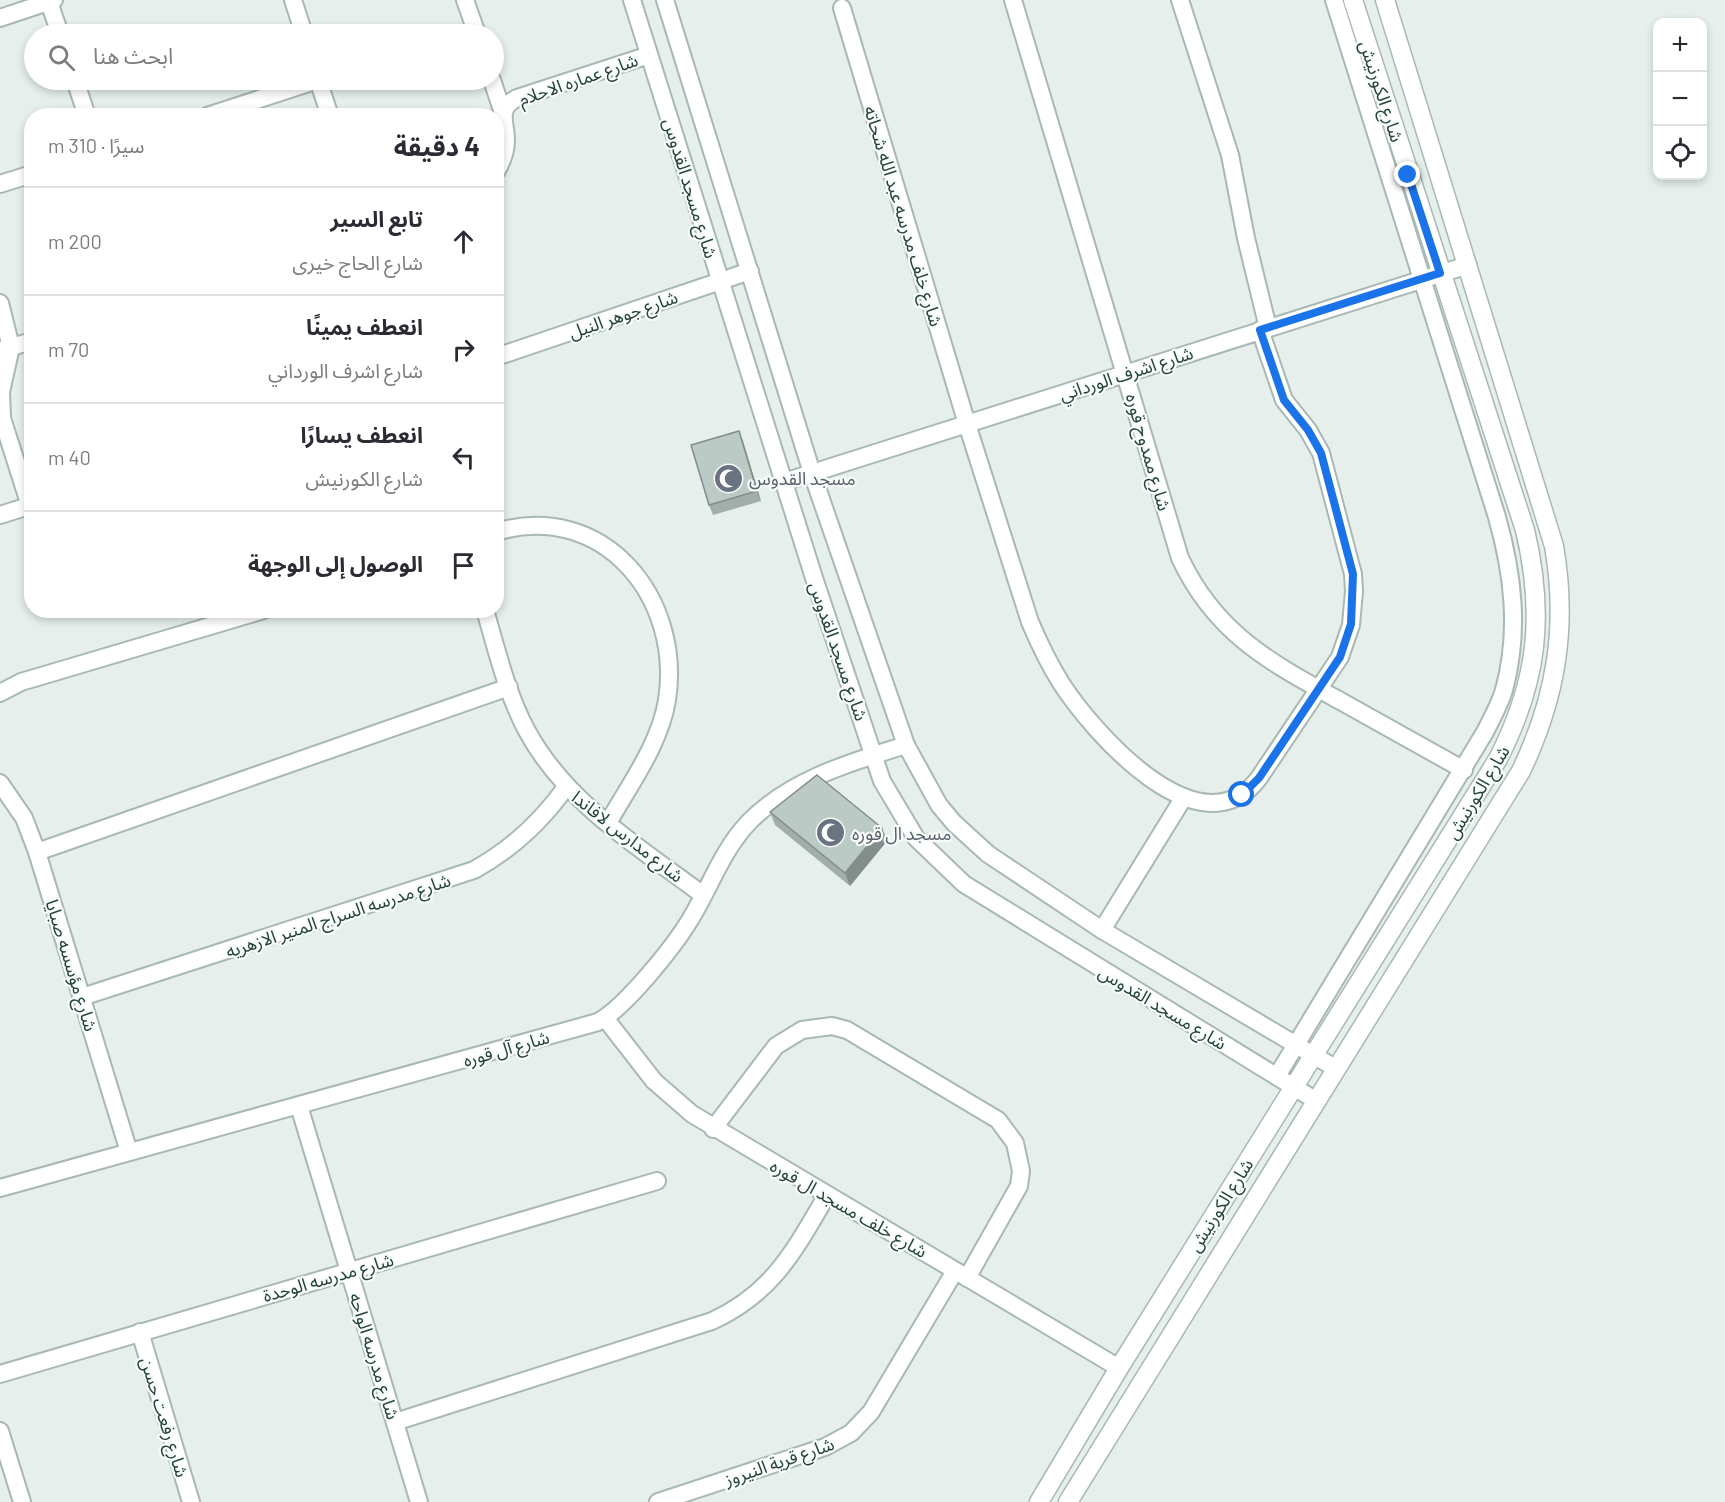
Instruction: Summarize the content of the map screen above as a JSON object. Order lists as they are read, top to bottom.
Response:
{
  "streets": {
    "street": [
      "شارع عماره الاحلام",
      "شارع الكورنيش",
      "شارع مسجد القدوس",
      "شارع خلف مدرسه عبد الله شحاته",
      "شارع جوهر النيل",
      "شارع اشرف الورداني",
      "شارع ممدوح قوره",
      "شارع مدارس لافاندا",
      "شارع مدرسه السراج المنير الازهريه",
      "شارع مؤسسه صبايا",
      "شارع آل قوره",
      "شارع خلف مسجد ال قوره",
      "شارع مدرسه الوحدة",
      "شارع مدرسه الواحه",
      "شارع رفعت حسن",
      "شارع قرية النيروز"
    ]
  },
  "crossings": [
    ["شارع عماره الاحلام", "شارع مسجد القدوس"],
    ["شارع الكورنيش", "شارع مسجد القدوس"],
    ["شارع الكورنيش", "شارع اشرف الورداني"],
    ["شارع الكورنيش", "شارع خلف مسجد ال قوره"],
    ["شارع مسجد القدوس", "شارع جوهر النيل"],
    ["شارع مسجد القدوس", "شارع اشرف الورداني"],
    ["شارع مسجد القدوس", "شارع آل قوره"],
    ["شارع خلف مدرسه عبد الله شحاته", "شارع اشرف الورداني"],
    ["شارع خلف مدرسه عبد الله شحاته", "شارع ممدوح قوره"],
    ["شارع اشرف الورداني", "شارع ممدوح قوره"],
    ["شارع مدارس لافاندا", "شارع مدرسه السراج المنير الازهريه"],
    ["شارع مدارس لافاندا", "شارع آل قوره"],
    ["شارع مدرسه السراج المنير الازهريه", "شارع مؤسسه صبايا"],
    ["شارع مؤسسه صبايا", "شارع آل قوره"],
    ["شارع آل قوره", "شارع خلف مسجد ال قوره"],
    ["شارع آل قوره", "شارع مدرسه الواحه"],
    ["شارع خلف مسجد ال قوره", "شارع قرية النيروز"],
    ["شارع مدرسه الوحدة", "شارع مدرسه الواحه"],
    ["شارع مدرسه الوحدة", "شارع رفعت حسن"]
  ],
  "places": {
    "mosque": ["مسجد القدوس", "مسجد ال قوره"]
  },
  "page": {
    "map_buttons": ["+", "−"],
    "search": "ابحث هنا",
    "heading": ["4 دقيقة", "سيرًا · 310 m"],
    "list": [
      ["تابع السير", "شارع الحاج خيرى", "200 m"],
      ["انعطف يمينًا", "شارع اشرف الورداني", "70 m"],
      ["انعطف يسارًا", "شارع الكورنيش", "40 m"],
      "الوصول إلى الوجهة"
    ]
  }
}
